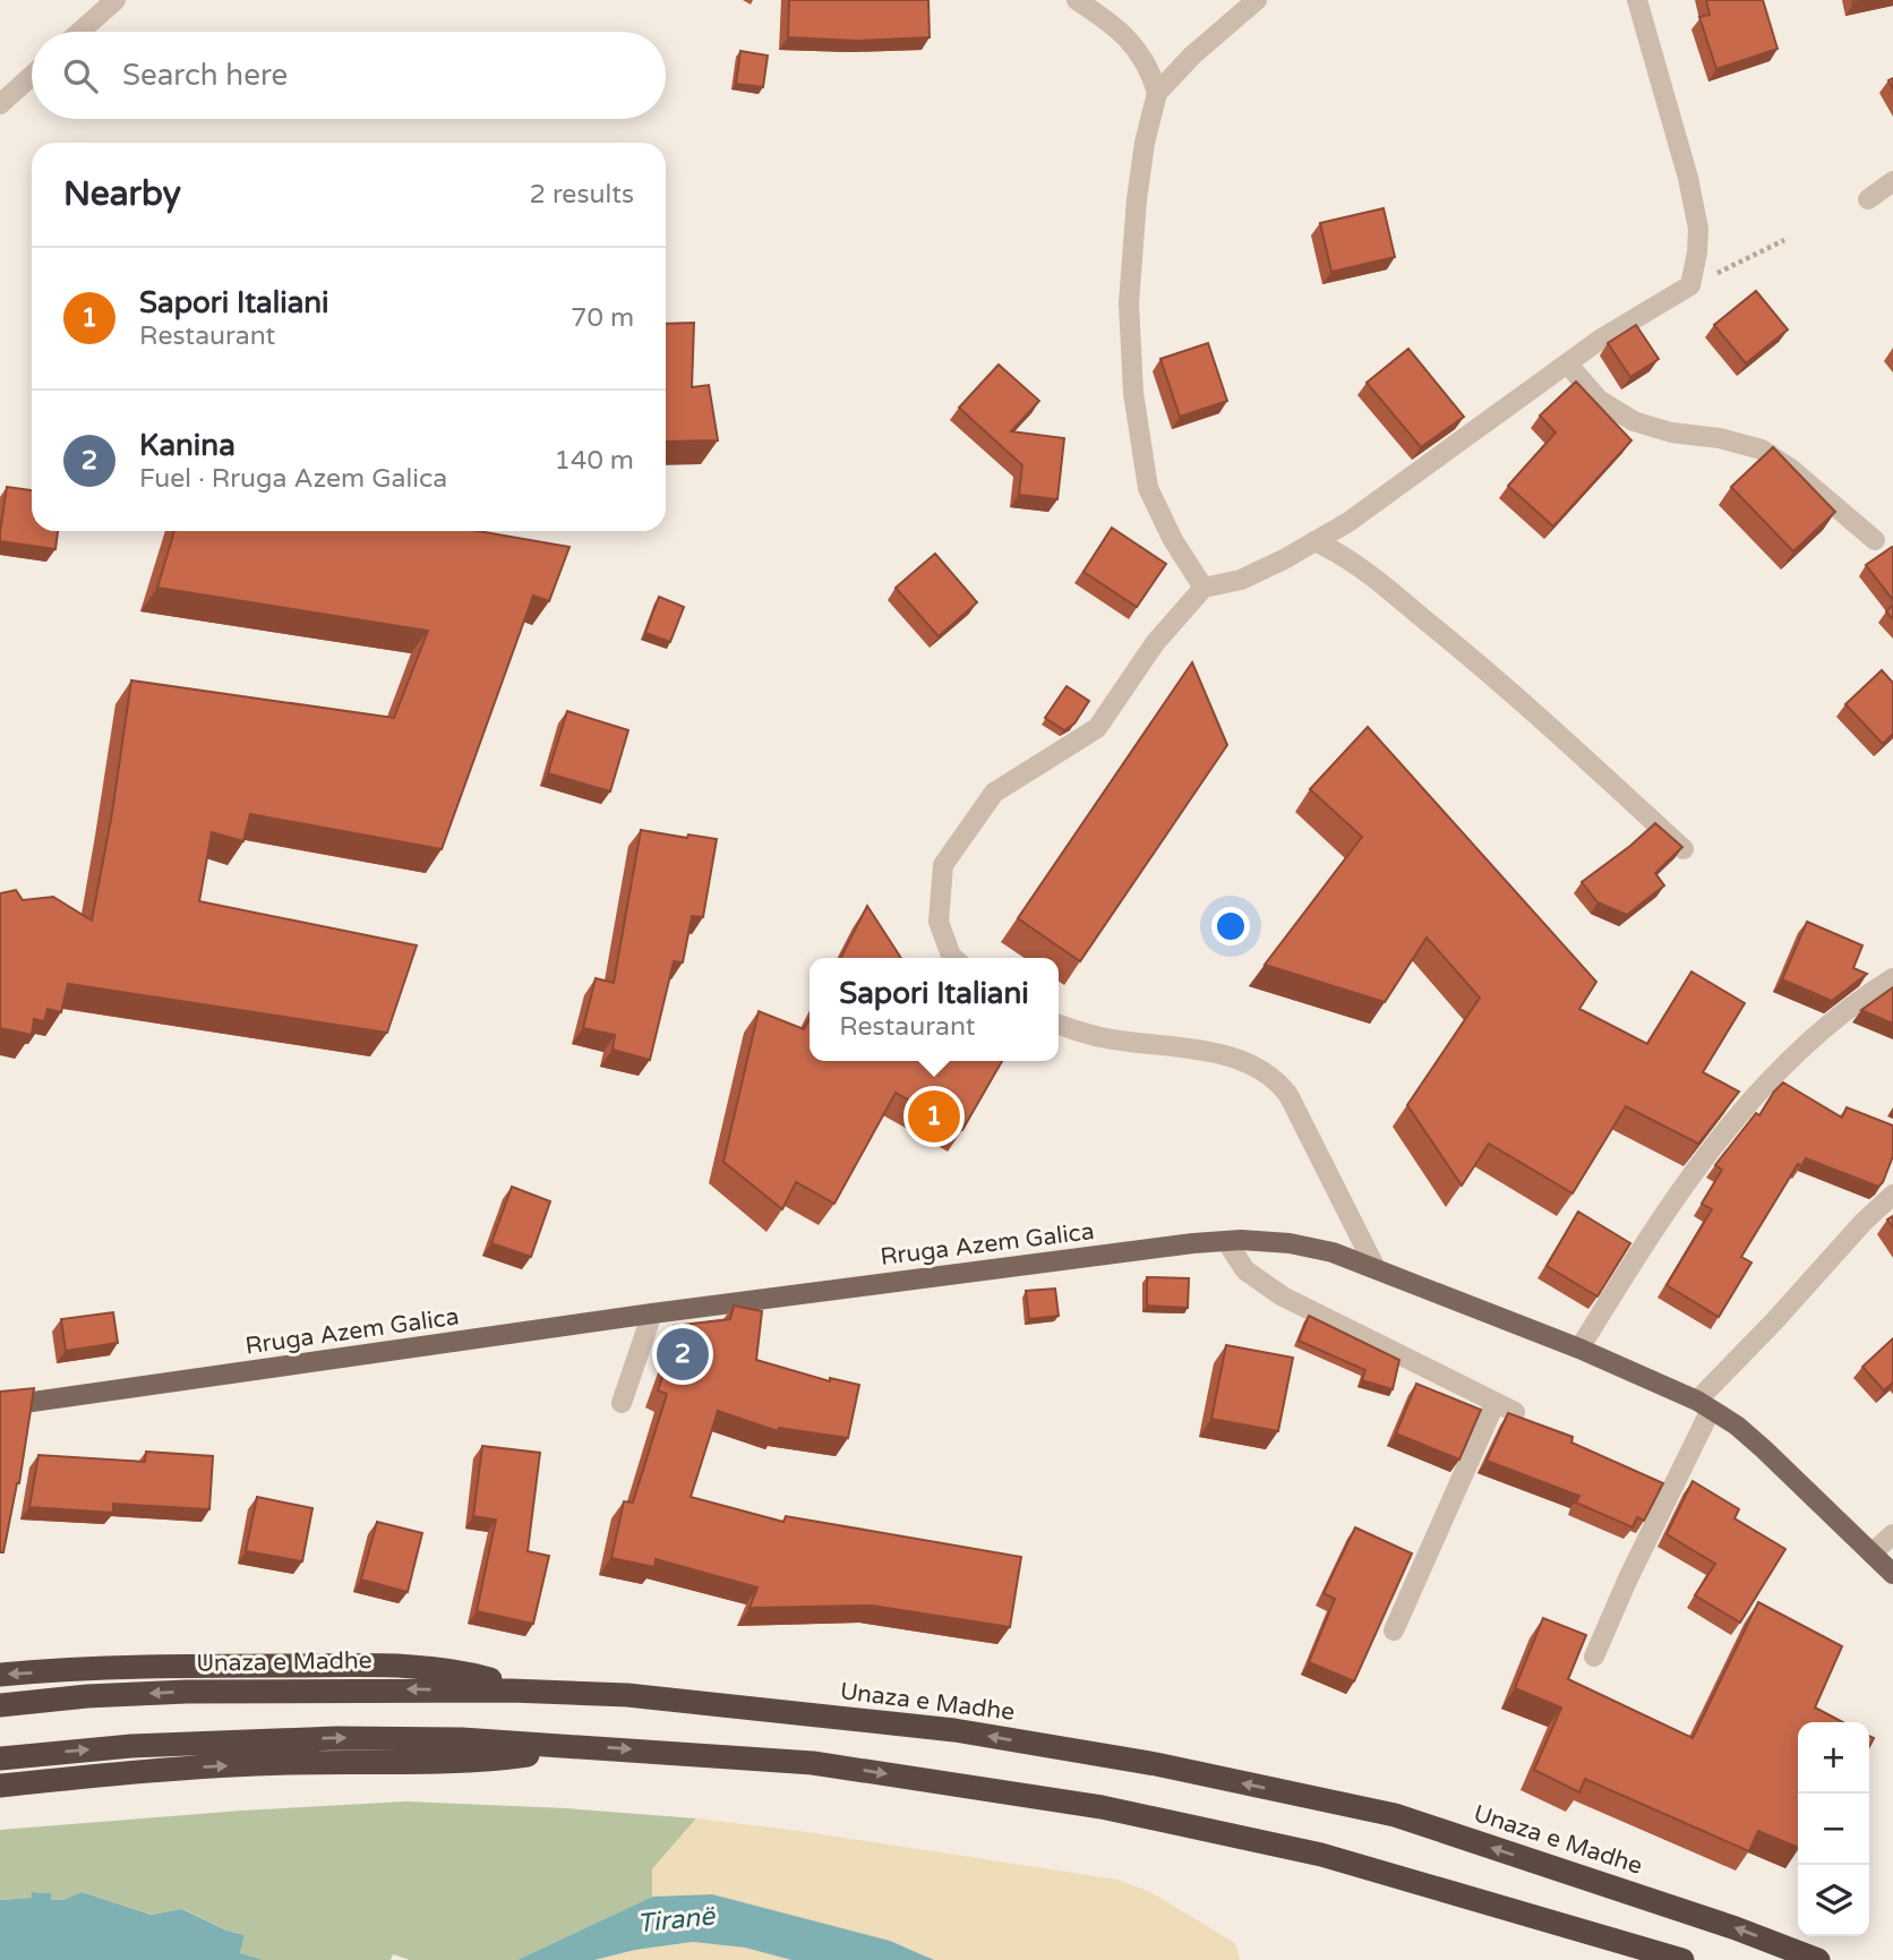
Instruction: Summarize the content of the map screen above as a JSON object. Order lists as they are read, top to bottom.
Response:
{
  "streets": {
    "highway": ["Unaza e Madhe"],
    "main road": ["Rruga Azem Galica"]
  },
  "water": ["Tiranë"],
  "page": {
    "search": "Search here",
    "heading": ["Nearby", "2 results"],
    "list": [
      {
        "mark": "1",
        "name": "Sapori Italiani",
        "note": "Restaurant",
        "value": "70 m"
      },
      {
        "mark": "2",
        "name": "Kanina",
        "note": "Fuel · Rruga Azem Galica",
        "value": "140 m"
      }
    ],
    "popup": ["Sapori Italiani", "Restaurant"],
    "pins": ["1", "2"],
    "map_buttons": ["+", "−"]
  }
}
